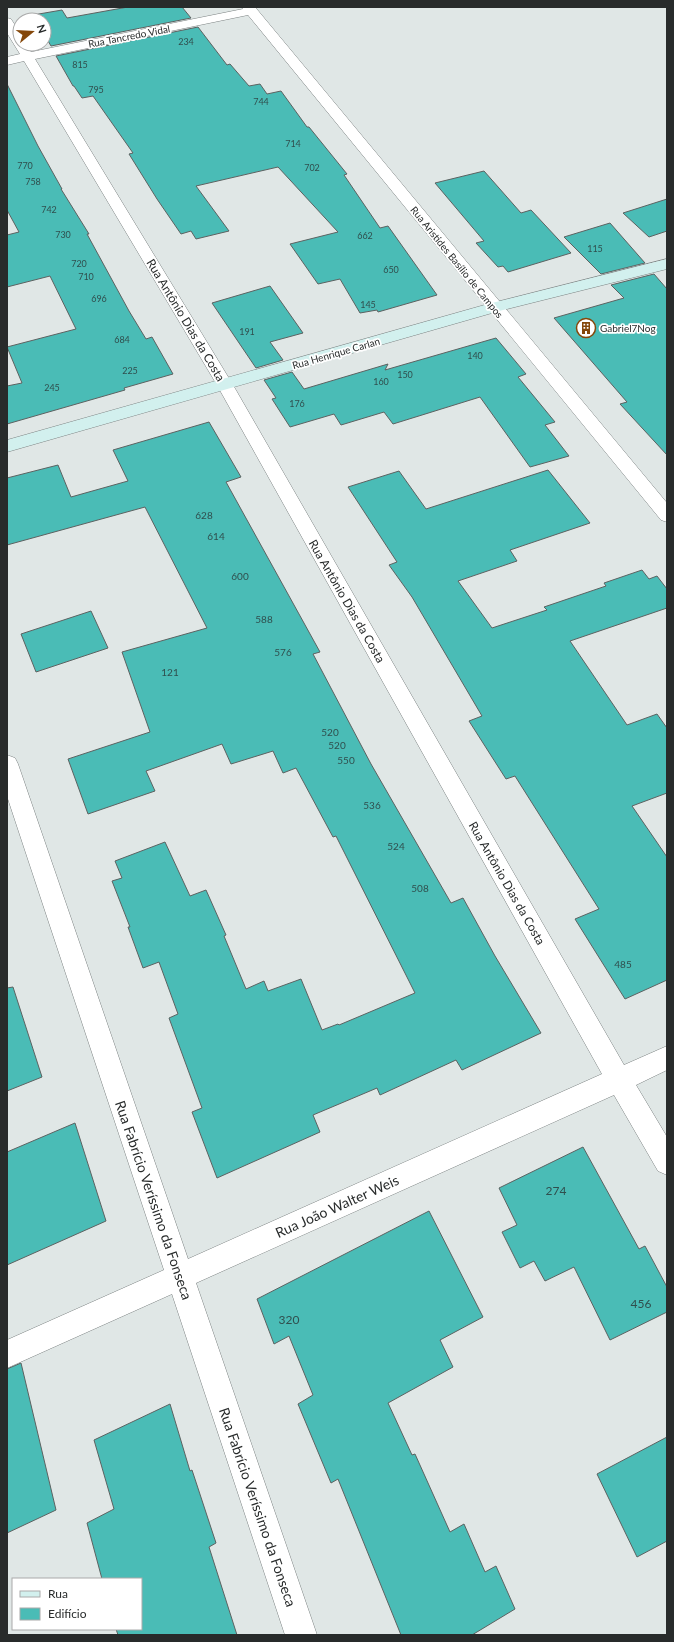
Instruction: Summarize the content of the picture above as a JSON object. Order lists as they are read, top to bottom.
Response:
{
  "streets": {
    "street": [
      "Rua Tancredo Vidal",
      "Rua Aristides Basílio de Campos",
      "Rua Antônio Dias da Costa",
      "Rua Henrique Carlan",
      "Rua Fabrício Veríssimo da Fonseca",
      "Rua João Walter Weis"
    ]
  },
  "crossings": [
    ["Rua Tancredo Vidal", "Rua Aristides Basílio de Campos"],
    ["Rua Aristides Basílio de Campos", "Rua Henrique Carlan"],
    ["Rua Antônio Dias da Costa", "Rua Henrique Carlan"],
    ["Rua Antônio Dias da Costa", "Rua João Walter Weis"],
    ["Rua Fabrício Veríssimo da Fonseca", "Rua João Walter Weis"]
  ],
  "places": {
    "building": ["Gabriel7Nog"]
  },
  "house_numbers": [
    "234",
    "815",
    "795",
    "744",
    "714",
    "770",
    "702",
    "758",
    "742",
    "730",
    "662",
    "115",
    "720",
    "650",
    "710",
    "696",
    "145",
    "191",
    "684",
    "140",
    "225",
    "150",
    "160",
    "245",
    "176",
    "628",
    "614",
    "600",
    "588",
    "576",
    "121",
    "520",
    "520",
    "550",
    "536",
    "524",
    "508",
    "485",
    "274",
    "456",
    "320"
  ],
  "legend": ["Rua", "Edifício"],
  "north": "right"
}
